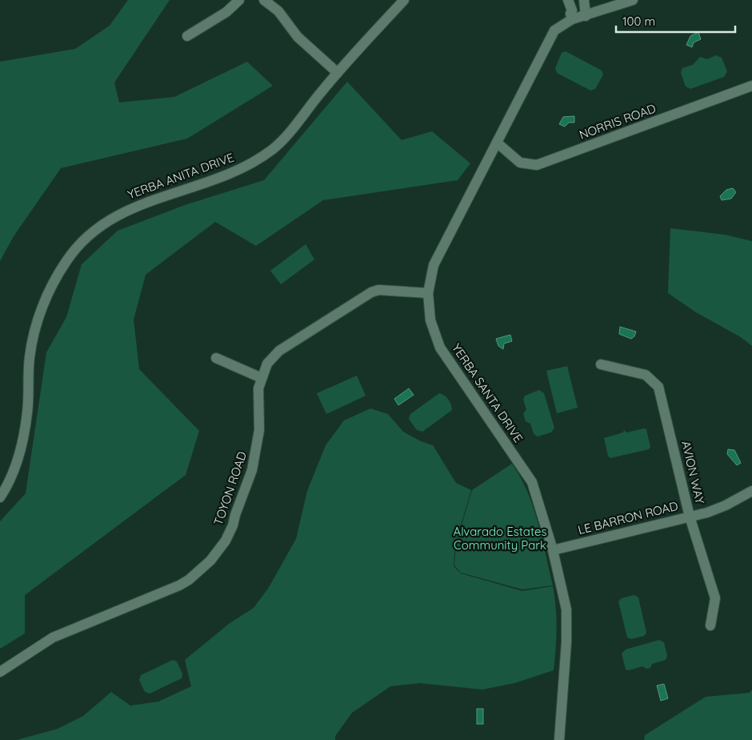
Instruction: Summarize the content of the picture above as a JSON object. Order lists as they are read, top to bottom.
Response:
{
  "streets": {
    "street": [
      "NORRIS ROAD",
      "YERBA ANITA DRIVE",
      "YERBA SANTA DRIVE",
      "AVION WAY",
      "TOYON ROAD",
      "LE BARRON ROAD"
    ]
  },
  "crossings": [
    ["NORRIS ROAD", "YERBA SANTA DRIVE"],
    ["YERBA SANTA DRIVE", "TOYON ROAD"],
    ["YERBA SANTA DRIVE", "LE BARRON ROAD"],
    ["AVION WAY", "LE BARRON ROAD"]
  ],
  "parks": ["Alvarado Estates Community Park"],
  "scale_bar": "100 m"
}
